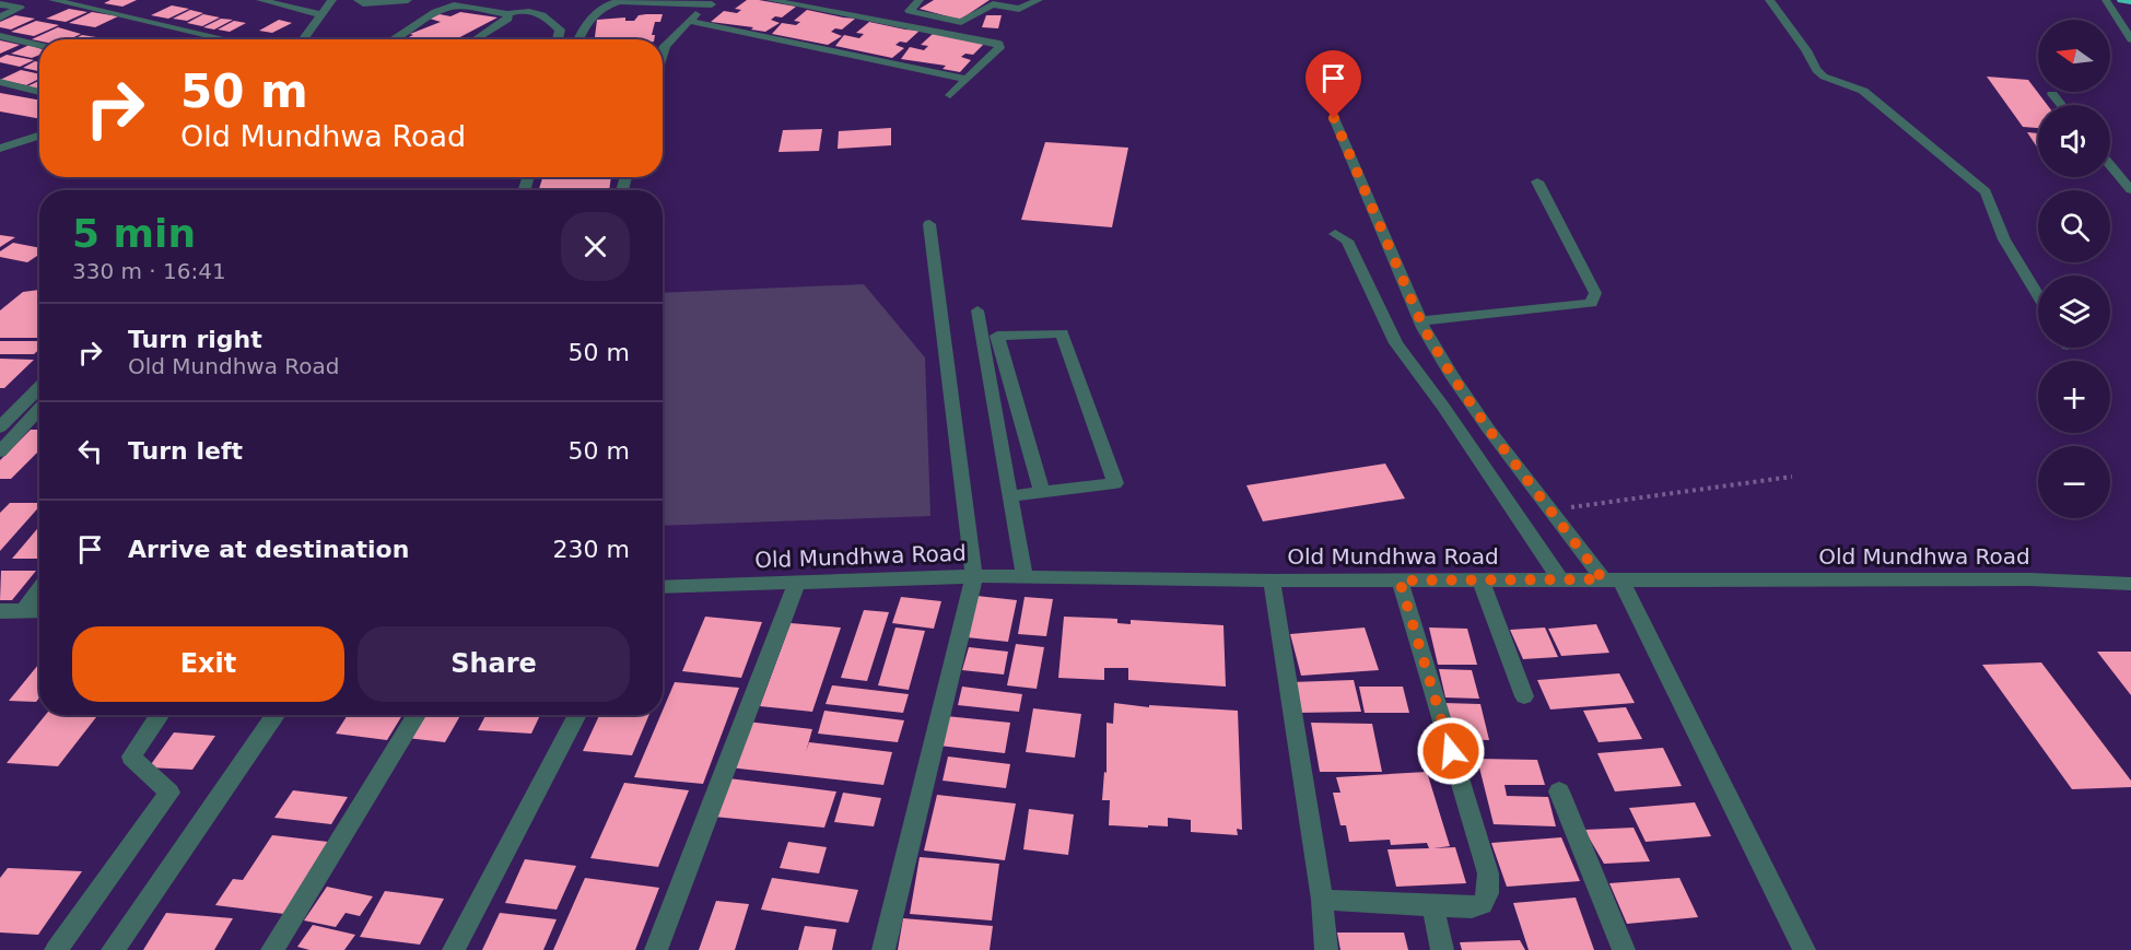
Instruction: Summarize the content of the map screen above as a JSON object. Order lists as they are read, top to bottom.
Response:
{
  "streets": {
    "street": ["Old Mundhwa Road"]
  },
  "north": "left",
  "page": {
    "map_buttons": ["+", "−"],
    "turn": ["50 m", "Old Mundhwa Road"],
    "heading": ["5 min", "330 m · 16:41"],
    "list": [
      {
        "name": "Turn right",
        "note": "Old Mundhwa Road",
        "value": "50 m"
      },
      {
        "name": "Turn left",
        "value": "50 m"
      },
      {
        "name": "Arrive at destination",
        "value": "230 m"
      }
    ],
    "buttons": ["Exit", "Share"]
  }
}
